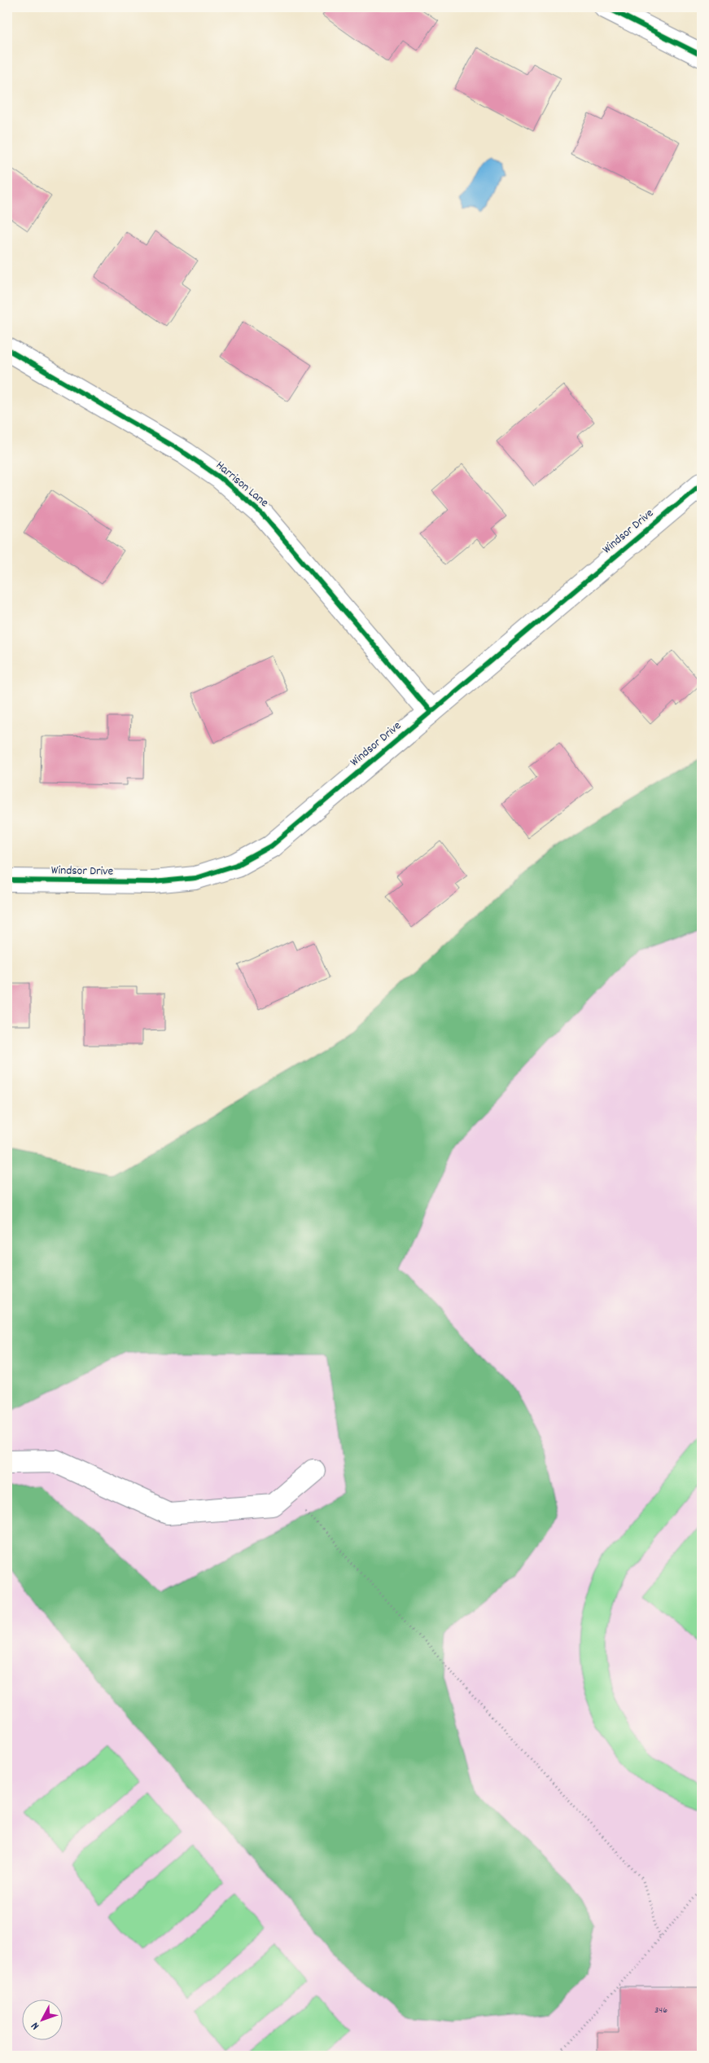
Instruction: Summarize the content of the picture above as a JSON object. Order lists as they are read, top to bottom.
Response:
{
  "streets": {
    "street": ["Harrison Lane", "Windsor Drive"]
  },
  "crossings": [
    ["Harrison Lane", "Windsor Drive"]
  ],
  "house_numbers": ["346"],
  "north": "bottom left"
}
